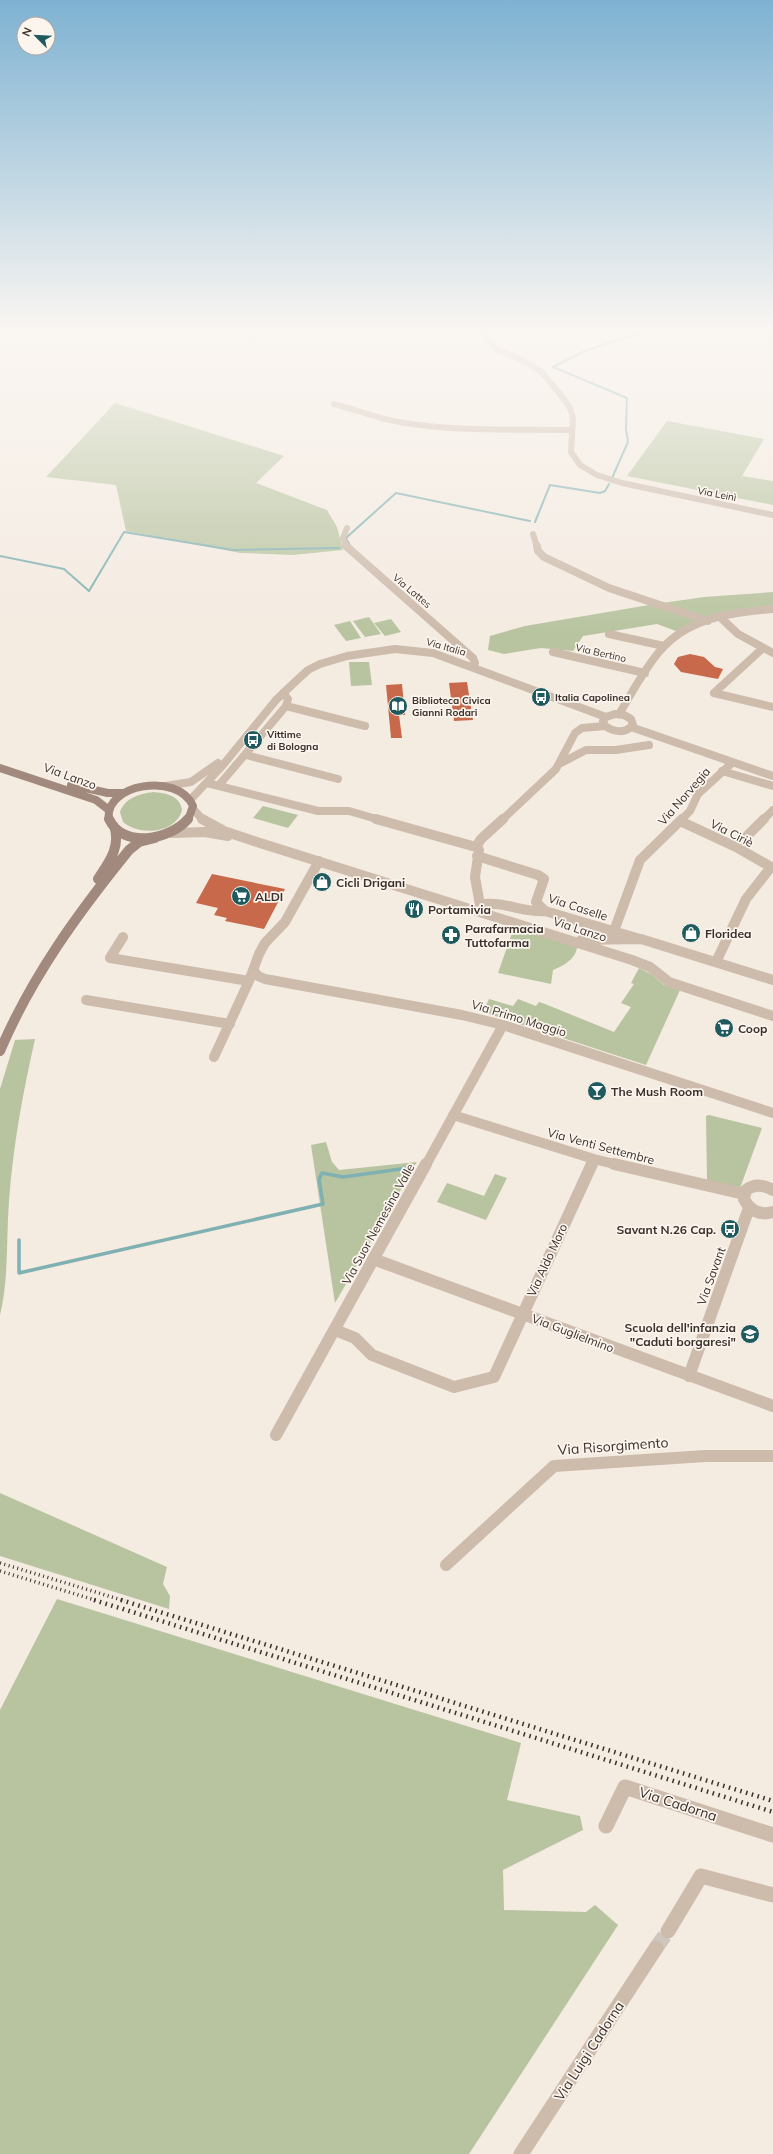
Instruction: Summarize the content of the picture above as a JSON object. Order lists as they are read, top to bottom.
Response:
{
  "streets": {
    "main road": ["Via Lanzo"],
    "street": [
      "Via Leinì",
      "Via Lattes",
      "Via Italia",
      "Via Bertino",
      "Via Norvegia",
      "Via Ciriè",
      "Via Caselle",
      "Via Primo Maggio",
      "Via Venti Settembre",
      "Via Suor Nemesina Valle",
      "Via Aldo Moro",
      "Via Savant",
      "Via Guglielmino",
      "Via Risorgimento",
      "Via Cadorna",
      "Via Luigi Cadorna"
    ]
  },
  "crossings": [
    ["Via Lattes", "Via Italia"],
    ["Via Italia", "Via Lanzo"],
    ["Via Lanzo", "Via Norvegia"],
    ["Via Lanzo", "Via Caselle"],
    ["Via Norvegia", "Via Ciriè"],
    ["Via Norvegia", "Via Caselle"],
    ["Via Primo Maggio", "Via Suor Nemesina Valle"],
    ["Via Venti Settembre", "Via Suor Nemesina Valle"],
    ["Via Venti Settembre", "Via Aldo Moro"],
    ["Via Suor Nemesina Valle", "Via Aldo Moro"],
    ["Via Suor Nemesina Valle", "Via Guglielmino"],
    ["Via Aldo Moro", "Via Guglielmino"],
    ["Via Savant", "Via Guglielmino"]
  ],
  "places": {
    "bus stop": ["Italia Capolinea", "Vittime di Bologna", "Savant N.26 Cap."],
    "library": ["Biblioteca Civica Gianni Rodari"],
    "shop": ["Cicli Drigani", "Floridea"],
    "supermarket": ["ALDI", "Coop"],
    "restaurant": ["Portamivia"],
    "pharmacy": ["Parafarmacia Tuttofarma"],
    "bar": ["The Mush Room"],
    "school or university": ["Scuola dell'infanzia \"Caduti borgaresi\""]
  },
  "north": "top left"
}
